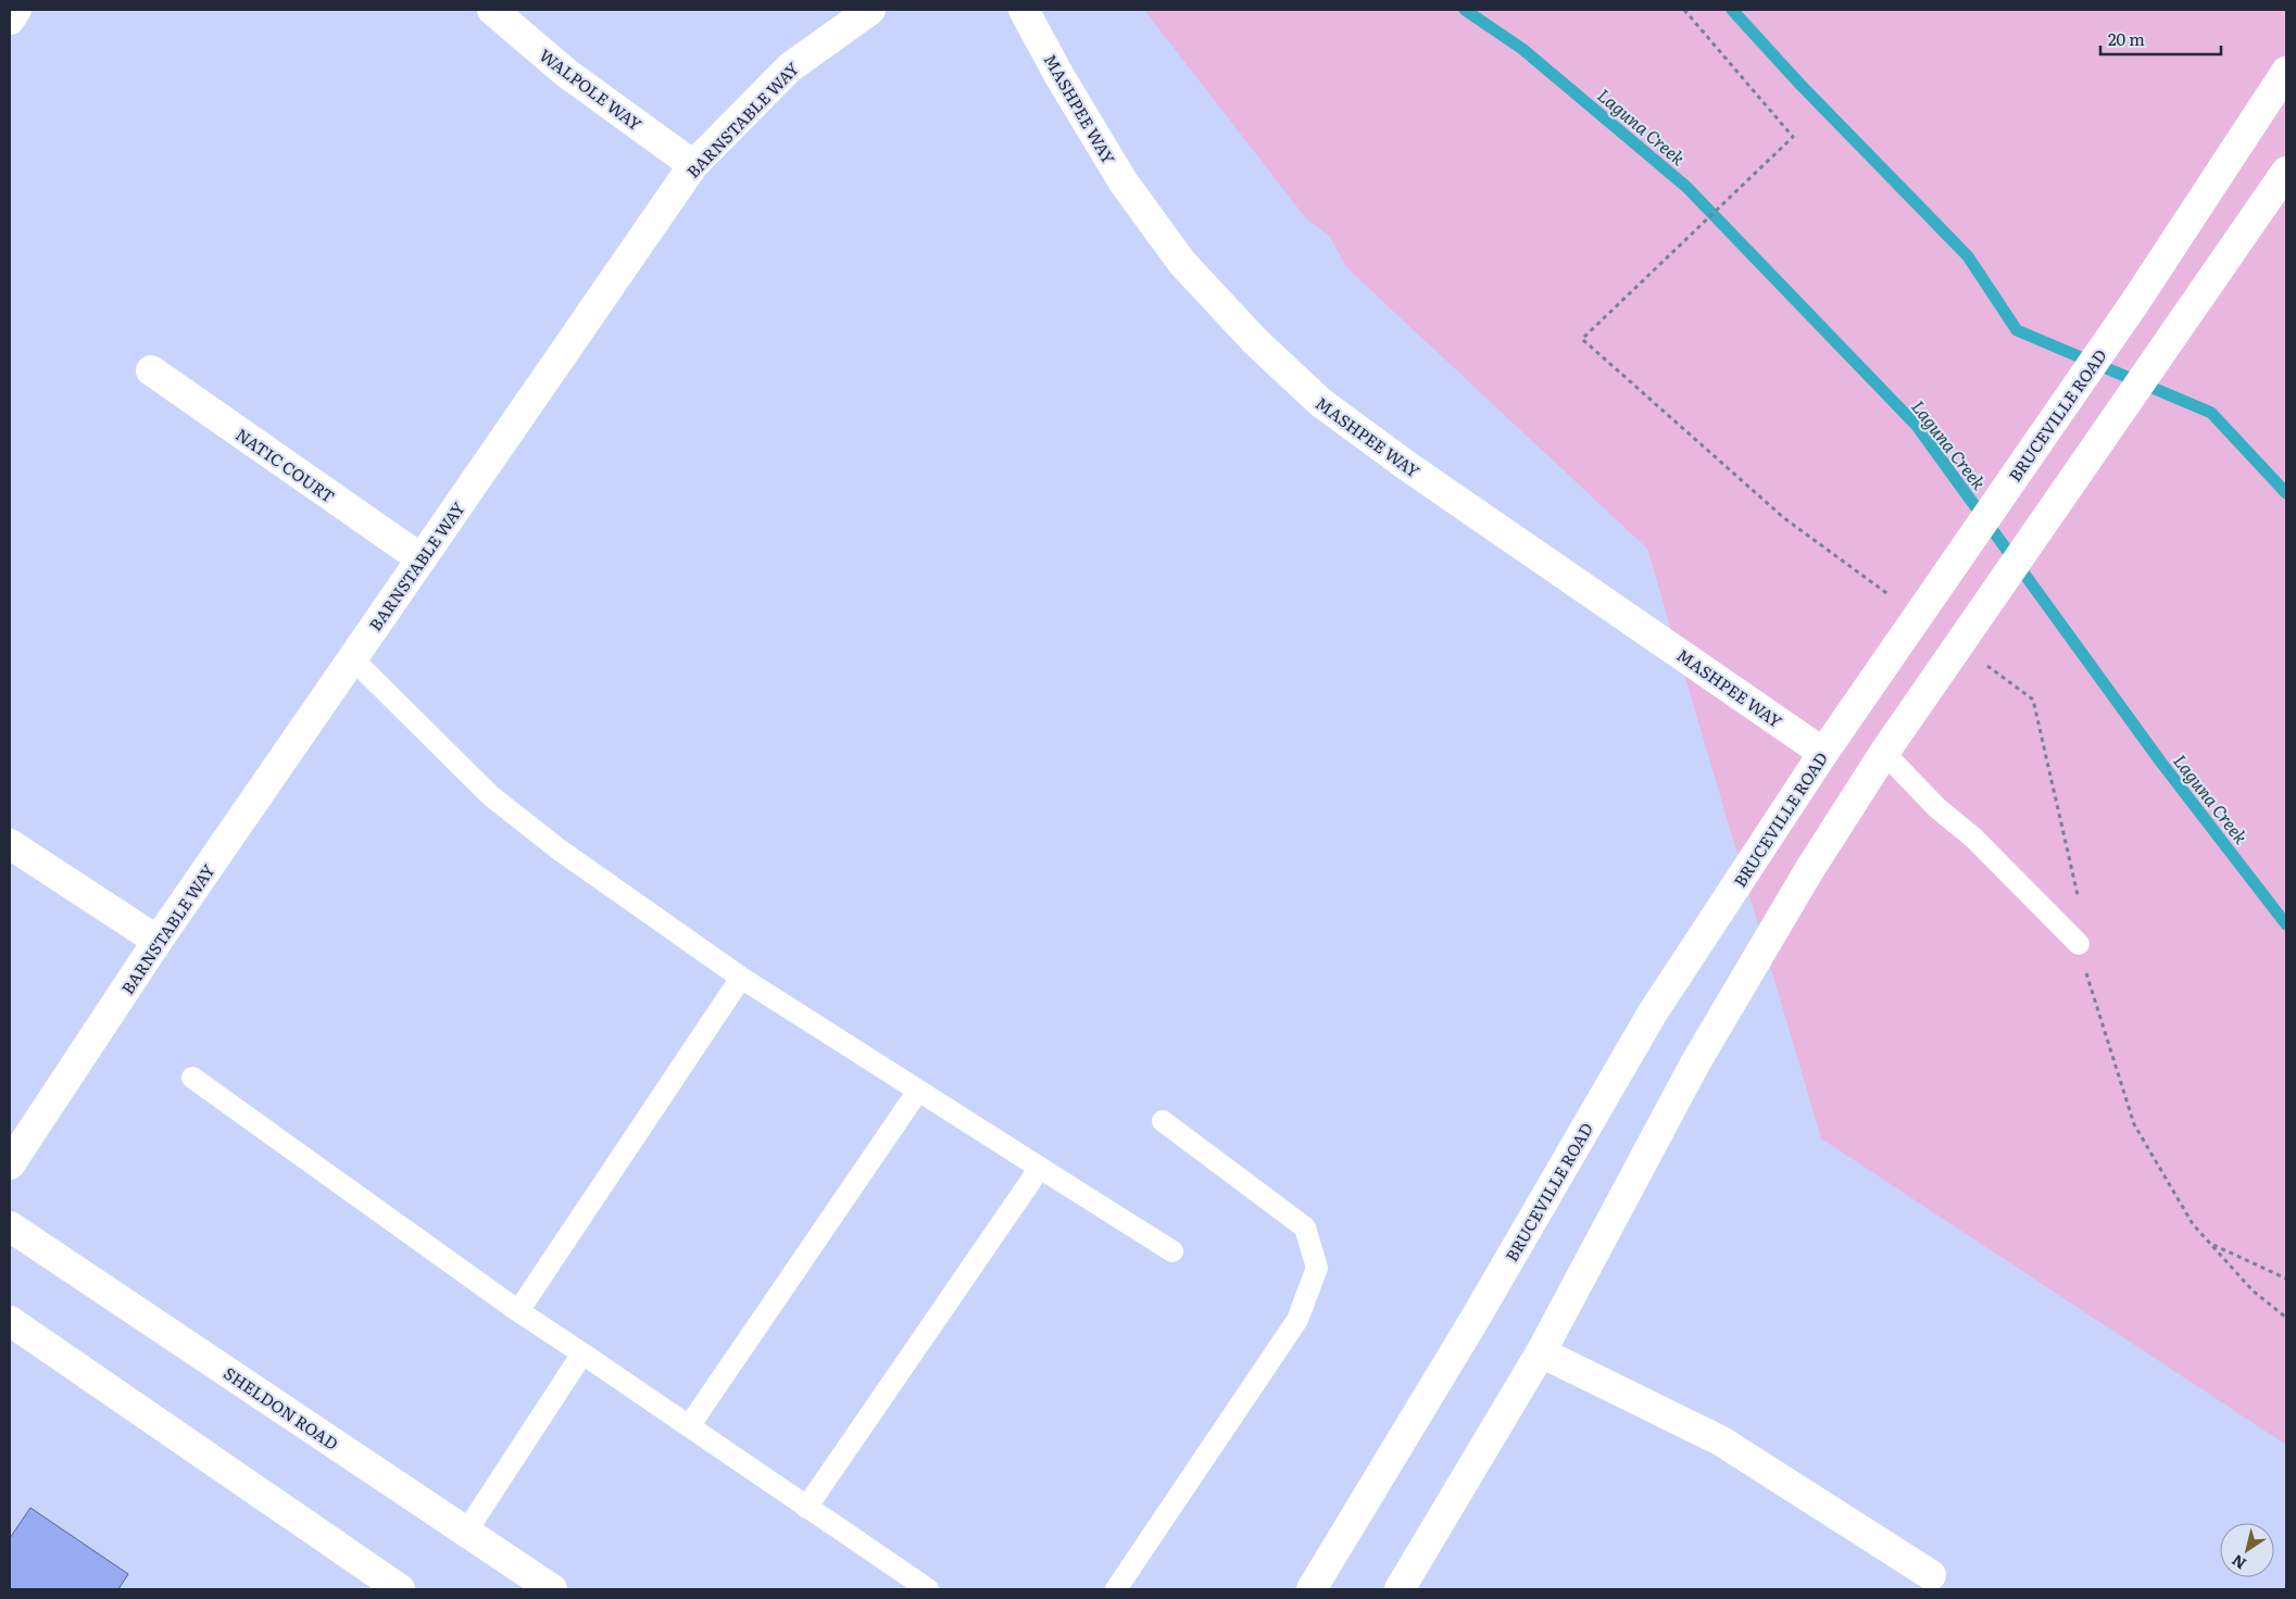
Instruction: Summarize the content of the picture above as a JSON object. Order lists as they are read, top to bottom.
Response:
{
  "streets": {
    "main road": [
      "WALPOLE WAY",
      "MASHPEE WAY",
      "BARNSTABLE WAY",
      "BRUCEVILLE ROAD",
      "NATIC COURT",
      "SHELDON ROAD"
    ]
  },
  "crossings": [
    ["WALPOLE WAY", "BARNSTABLE WAY"],
    ["MASHPEE WAY", "BRUCEVILLE ROAD"],
    ["BARNSTABLE WAY", "NATIC COURT"]
  ],
  "water": ["Laguna Creek"],
  "scale_bar": "20 m",
  "north": "bottom left"
}
